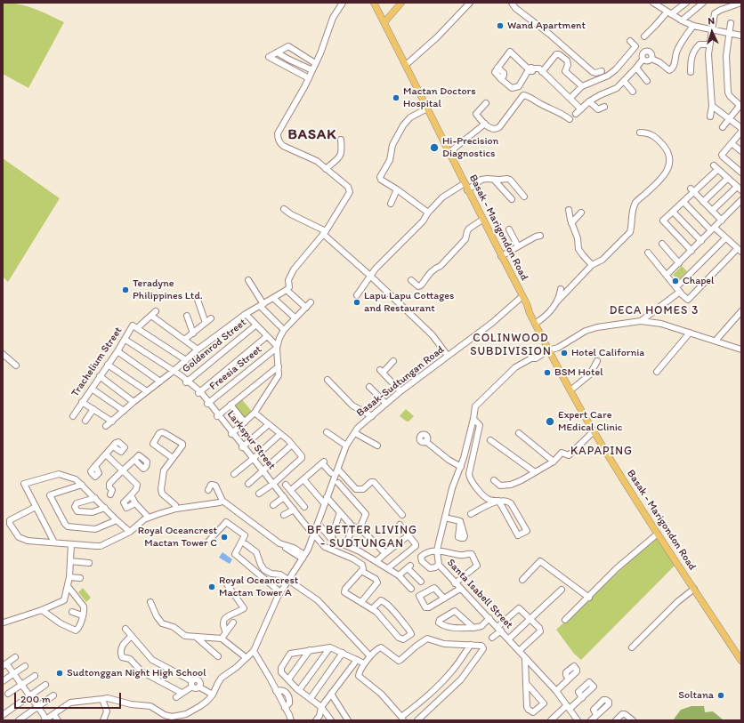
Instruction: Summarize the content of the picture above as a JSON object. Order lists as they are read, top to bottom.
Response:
{
  "streets": {
    "main road": ["Basak - Marigondon Road"],
    "street": [
      "Goldenrod Street",
      "Trachelium Street",
      "Freesia Street",
      "Basak-Sudtungan Road",
      "Larkspur Street",
      "Santa Isabell Street"
    ]
  },
  "crossings": [
    ["Basak - Marigondon Road", "Basak-Sudtungan Road"],
    ["Basak - Marigondon Road", "Santa Isabell Street"],
    ["Goldenrod Street", "Larkspur Street"],
    ["Trachelium Street", "Larkspur Street"],
    ["Freesia Street", "Larkspur Street"],
    ["Basak-Sudtungan Road", "Larkspur Street"]
  ],
  "districts": [
    "BASAK",
    "DECA HOMES 3",
    "COLINWOOD SUBDIVISION",
    "KAPAPING",
    "BF BETTER LIVING - SUDTUNGAN"
  ],
  "places": [
    "Wand Apartment",
    "Mactan Doctors Hospital",
    "Hi-Precision Diagnostics",
    "Chapel",
    "Teradyne Philippines Ltd.",
    "Lapu Lapu Cottages and Restaurant",
    "Hotel California",
    "BSM Hotel",
    "Expert Care MEdical Clinic",
    "Royal Oceancrest Mactan Tower C",
    "Royal Oceancrest Mactan Tower A",
    "Sudtonggan Night High School",
    "Soltana"
  ],
  "scale_bar": "200 m",
  "north": "top"
}
